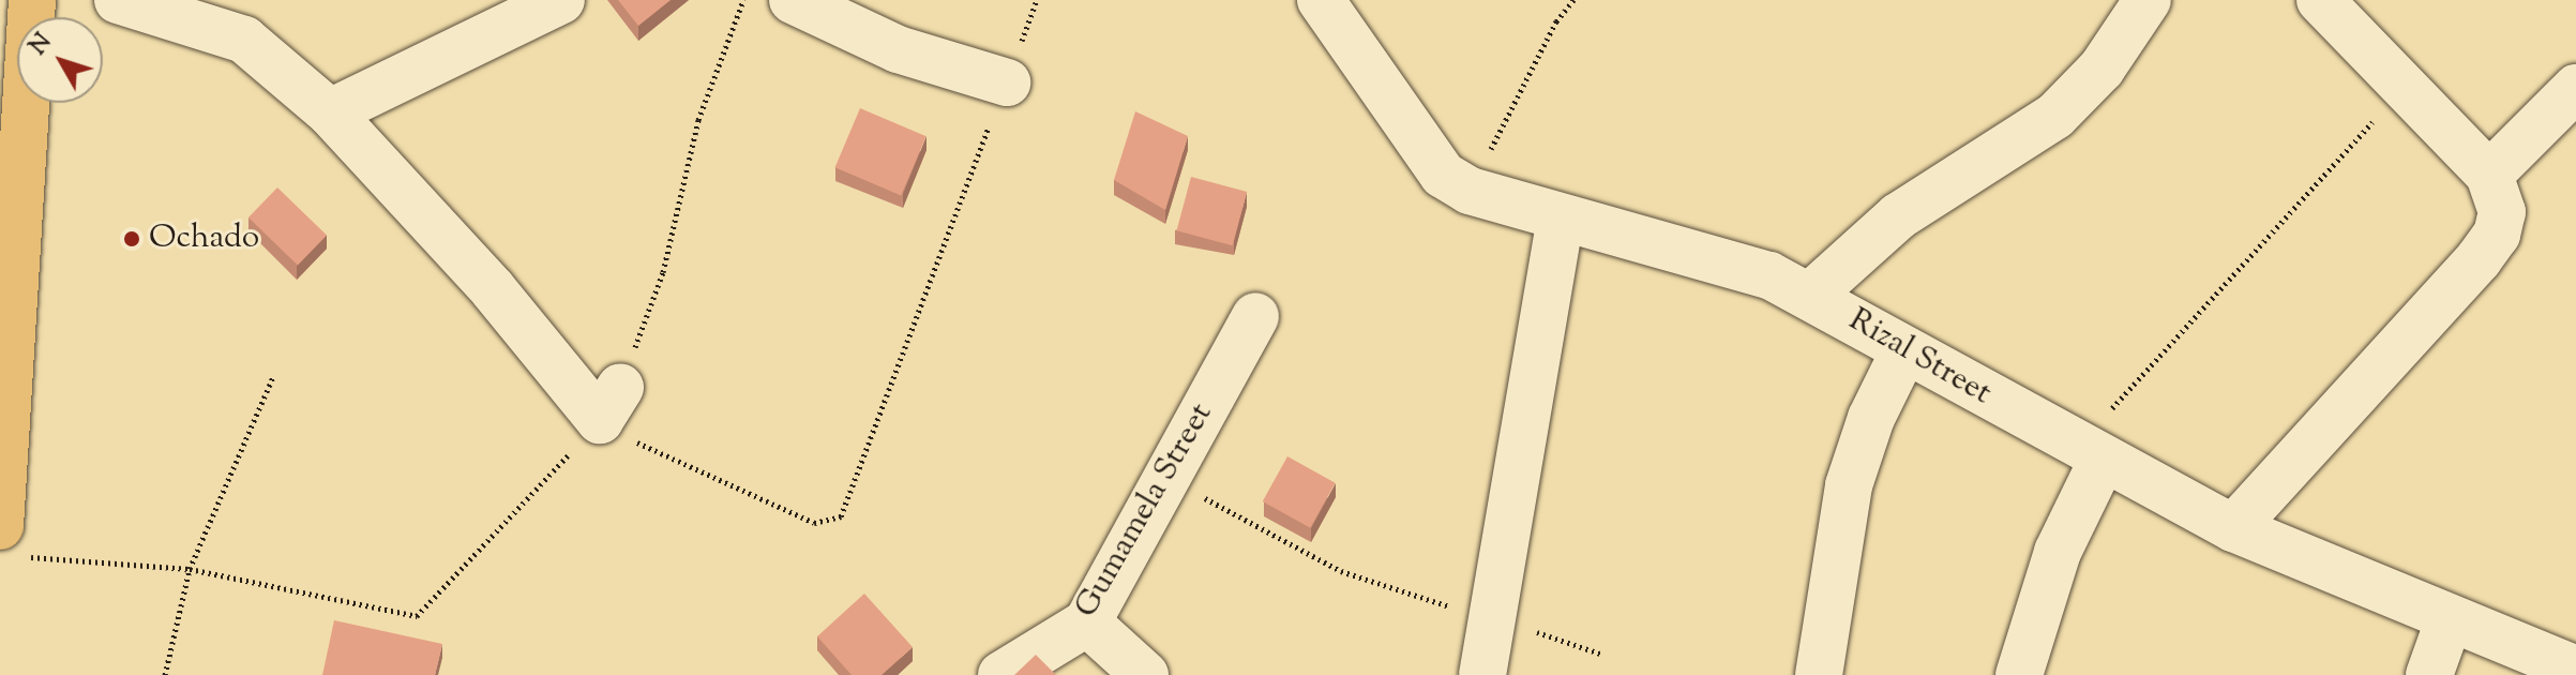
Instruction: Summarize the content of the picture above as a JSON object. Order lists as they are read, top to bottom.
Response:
{
  "streets": {
    "street": ["Rizal Street", "Gumamela Street"]
  },
  "places": ["Ochado"],
  "north": "top left"
}
